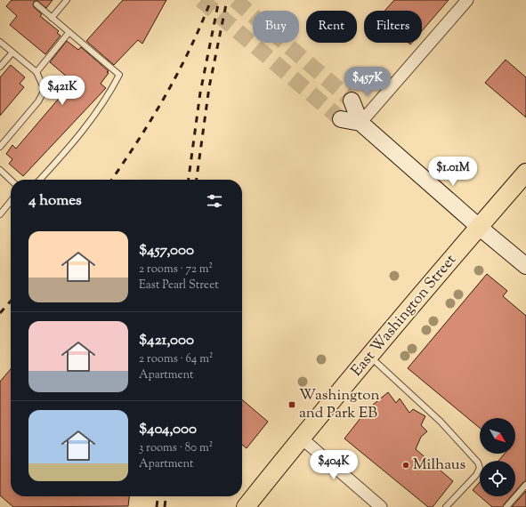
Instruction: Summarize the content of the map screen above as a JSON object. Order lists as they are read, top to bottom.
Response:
{
  "streets": {
    "main road": ["East Washington Street"]
  },
  "places": {
    "transit": ["Washington and Park EB"],
    "other": ["Milhaus"]
  },
  "north": "bottom right",
  "page": {
    "chip": ["Buy", "Rent", "Filters"],
    "price": [
      "$457K",
      "$421K",
      "$1.01M",
      "$404K"
    ],
    "heading": "4 homes",
    "list": [
      {
        "name": "$457,000",
        "note": "2 rooms · 72 m² · East Pearl Street"
      },
      {
        "name": "$421,000",
        "note": "2 rooms · 64 m² · Apartment"
      },
      {
        "name": "$404,000",
        "note": "3 rooms · 80 m² · Apartment"
      }
    ]
  }
}
